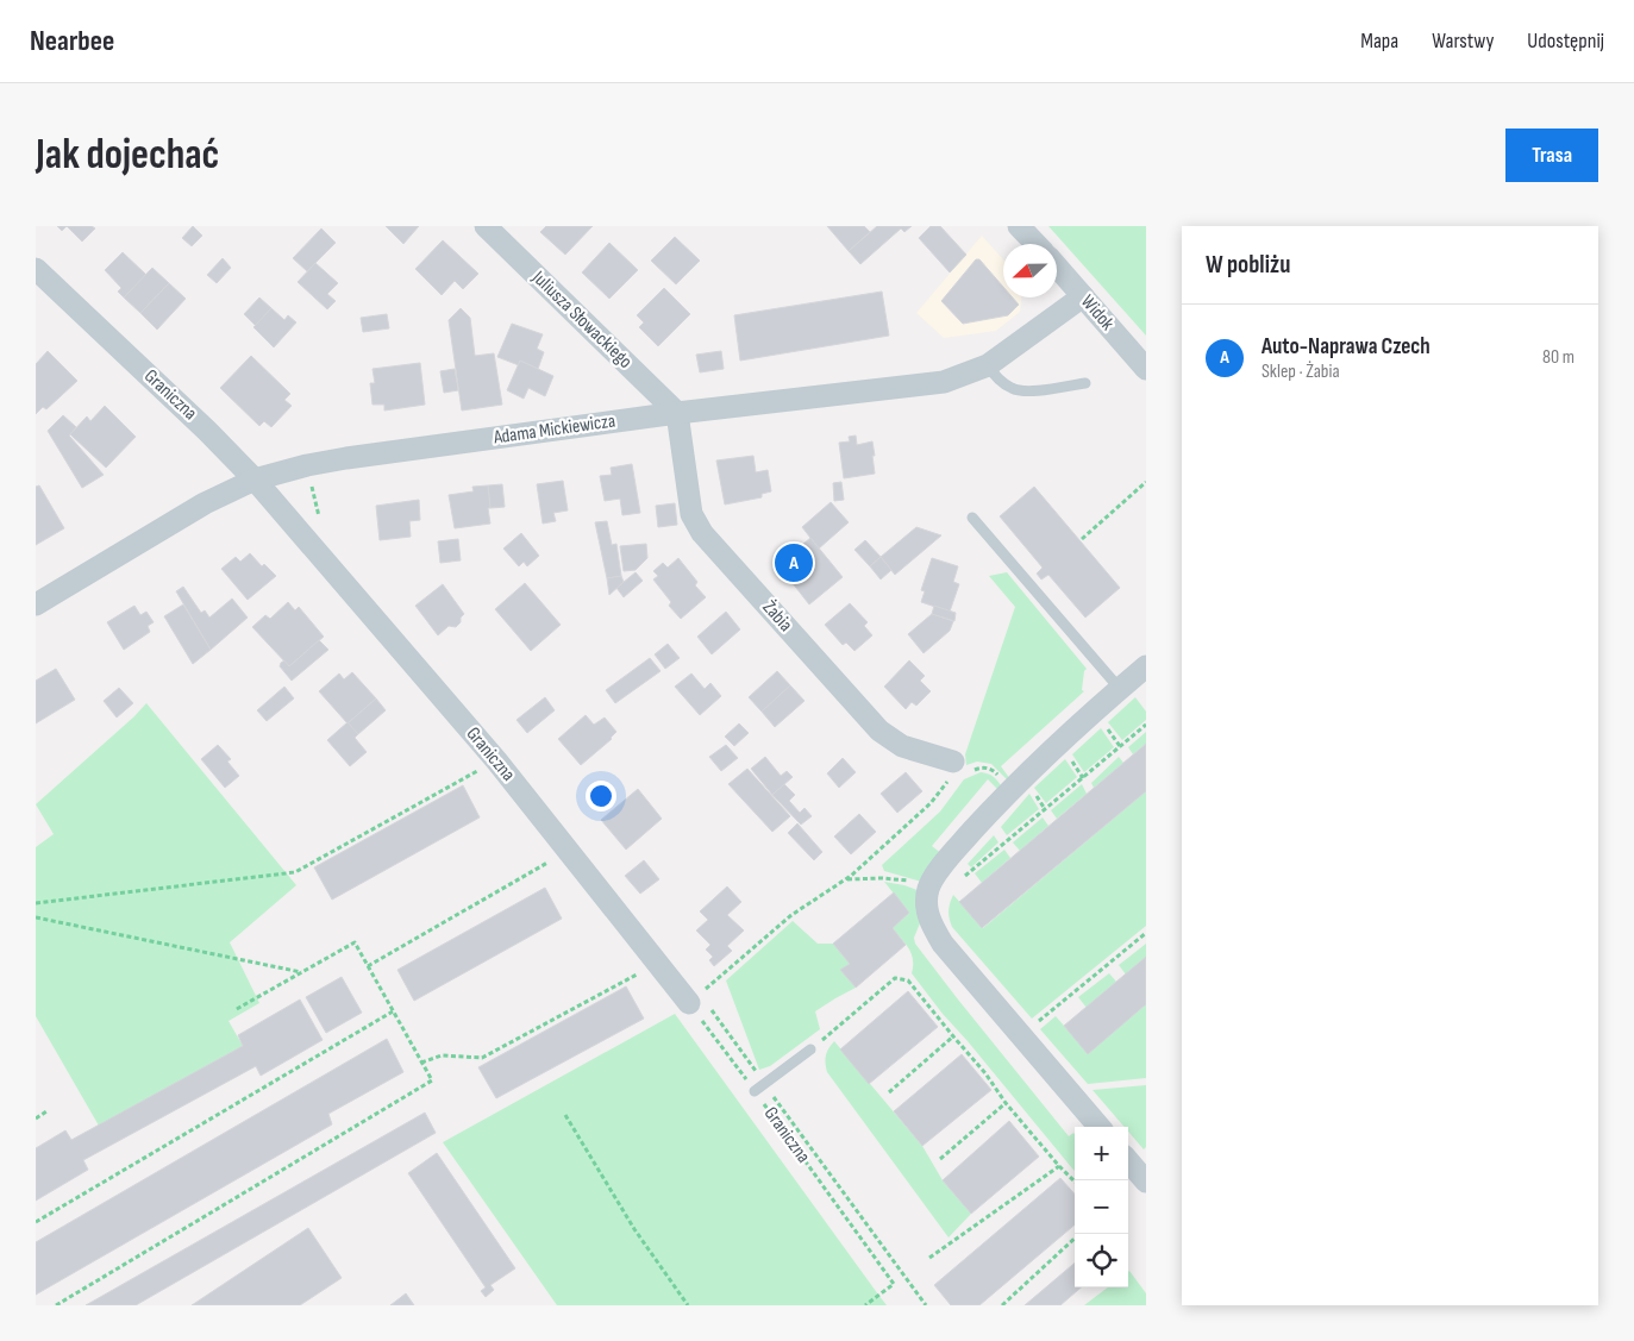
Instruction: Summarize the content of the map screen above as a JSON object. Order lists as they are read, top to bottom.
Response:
{
  "streets": {
    "street": [
      "Widok",
      "Juliusza Słowackiego",
      "Graniczna",
      "Adama Mickiewicza",
      "Żabia"
    ]
  },
  "crossings": [
    ["Widok", "Adama Mickiewicza"],
    ["Juliusza Słowackiego", "Adama Mickiewicza"],
    ["Juliusza Słowackiego", "Żabia"],
    ["Graniczna", "Adama Mickiewicza"],
    ["Adama Mickiewicza", "Żabia"]
  ],
  "north": "left",
  "page": {
    "header": "Nearbee",
    "nav": ["Mapa", "Warstwy", "Udostępnij"],
    "buttons": "Trasa",
    "title": "Jak dojechać",
    "heading": "W pobliżu",
    "list": [
      {
        "mark": "A",
        "name": "Auto-Naprawa Czech",
        "note": "Sklep · Żabia",
        "value": "80 m"
      }
    ],
    "pins": "A",
    "map_buttons": ["+", "−"]
  }
}
